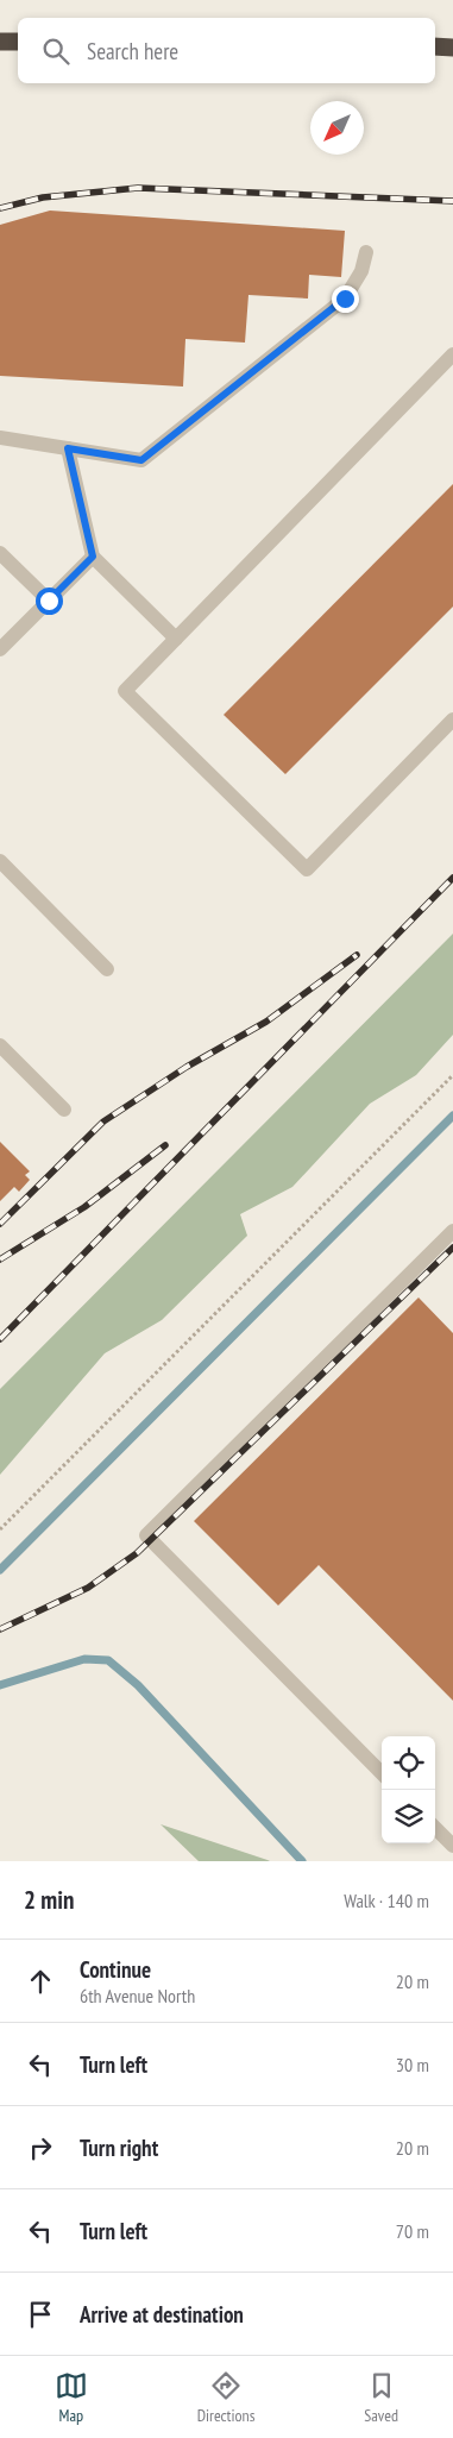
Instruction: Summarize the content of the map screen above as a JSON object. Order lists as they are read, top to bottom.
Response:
{
  "north": "bottom left",
  "page": {
    "search": "Search here",
    "heading": ["2 min", "Walk · 140 m"],
    "list": [
      ["Continue", "6th Avenue North", "20 m"],
      ["Turn left", "30 m"],
      ["Turn right", "20 m"],
      ["Turn left", "70 m"],
      "Arrive at destination"
    ],
    "nav": ["Map", "Directions", "Saved"]
  }
}
